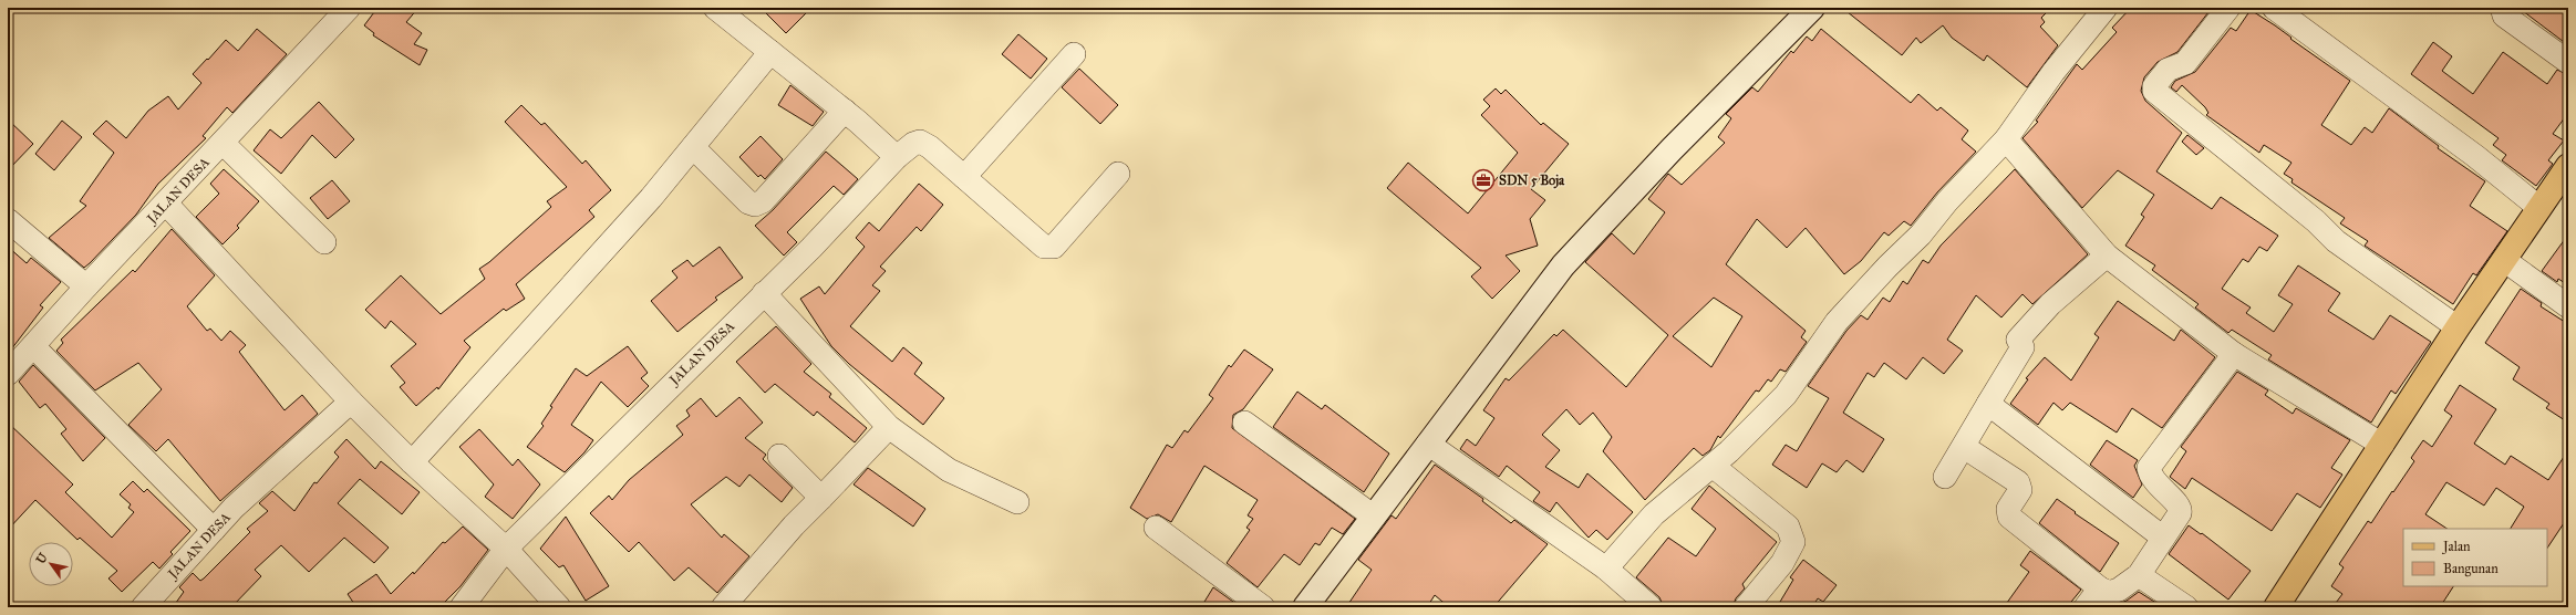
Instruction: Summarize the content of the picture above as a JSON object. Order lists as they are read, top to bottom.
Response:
{
  "streets": {
    "street": ["JALAN DESA"]
  },
  "places": {
    "office": ["SDN 5 Boja"]
  },
  "legend": ["Jalan", "Bangunan"],
  "north": "top left"
}
